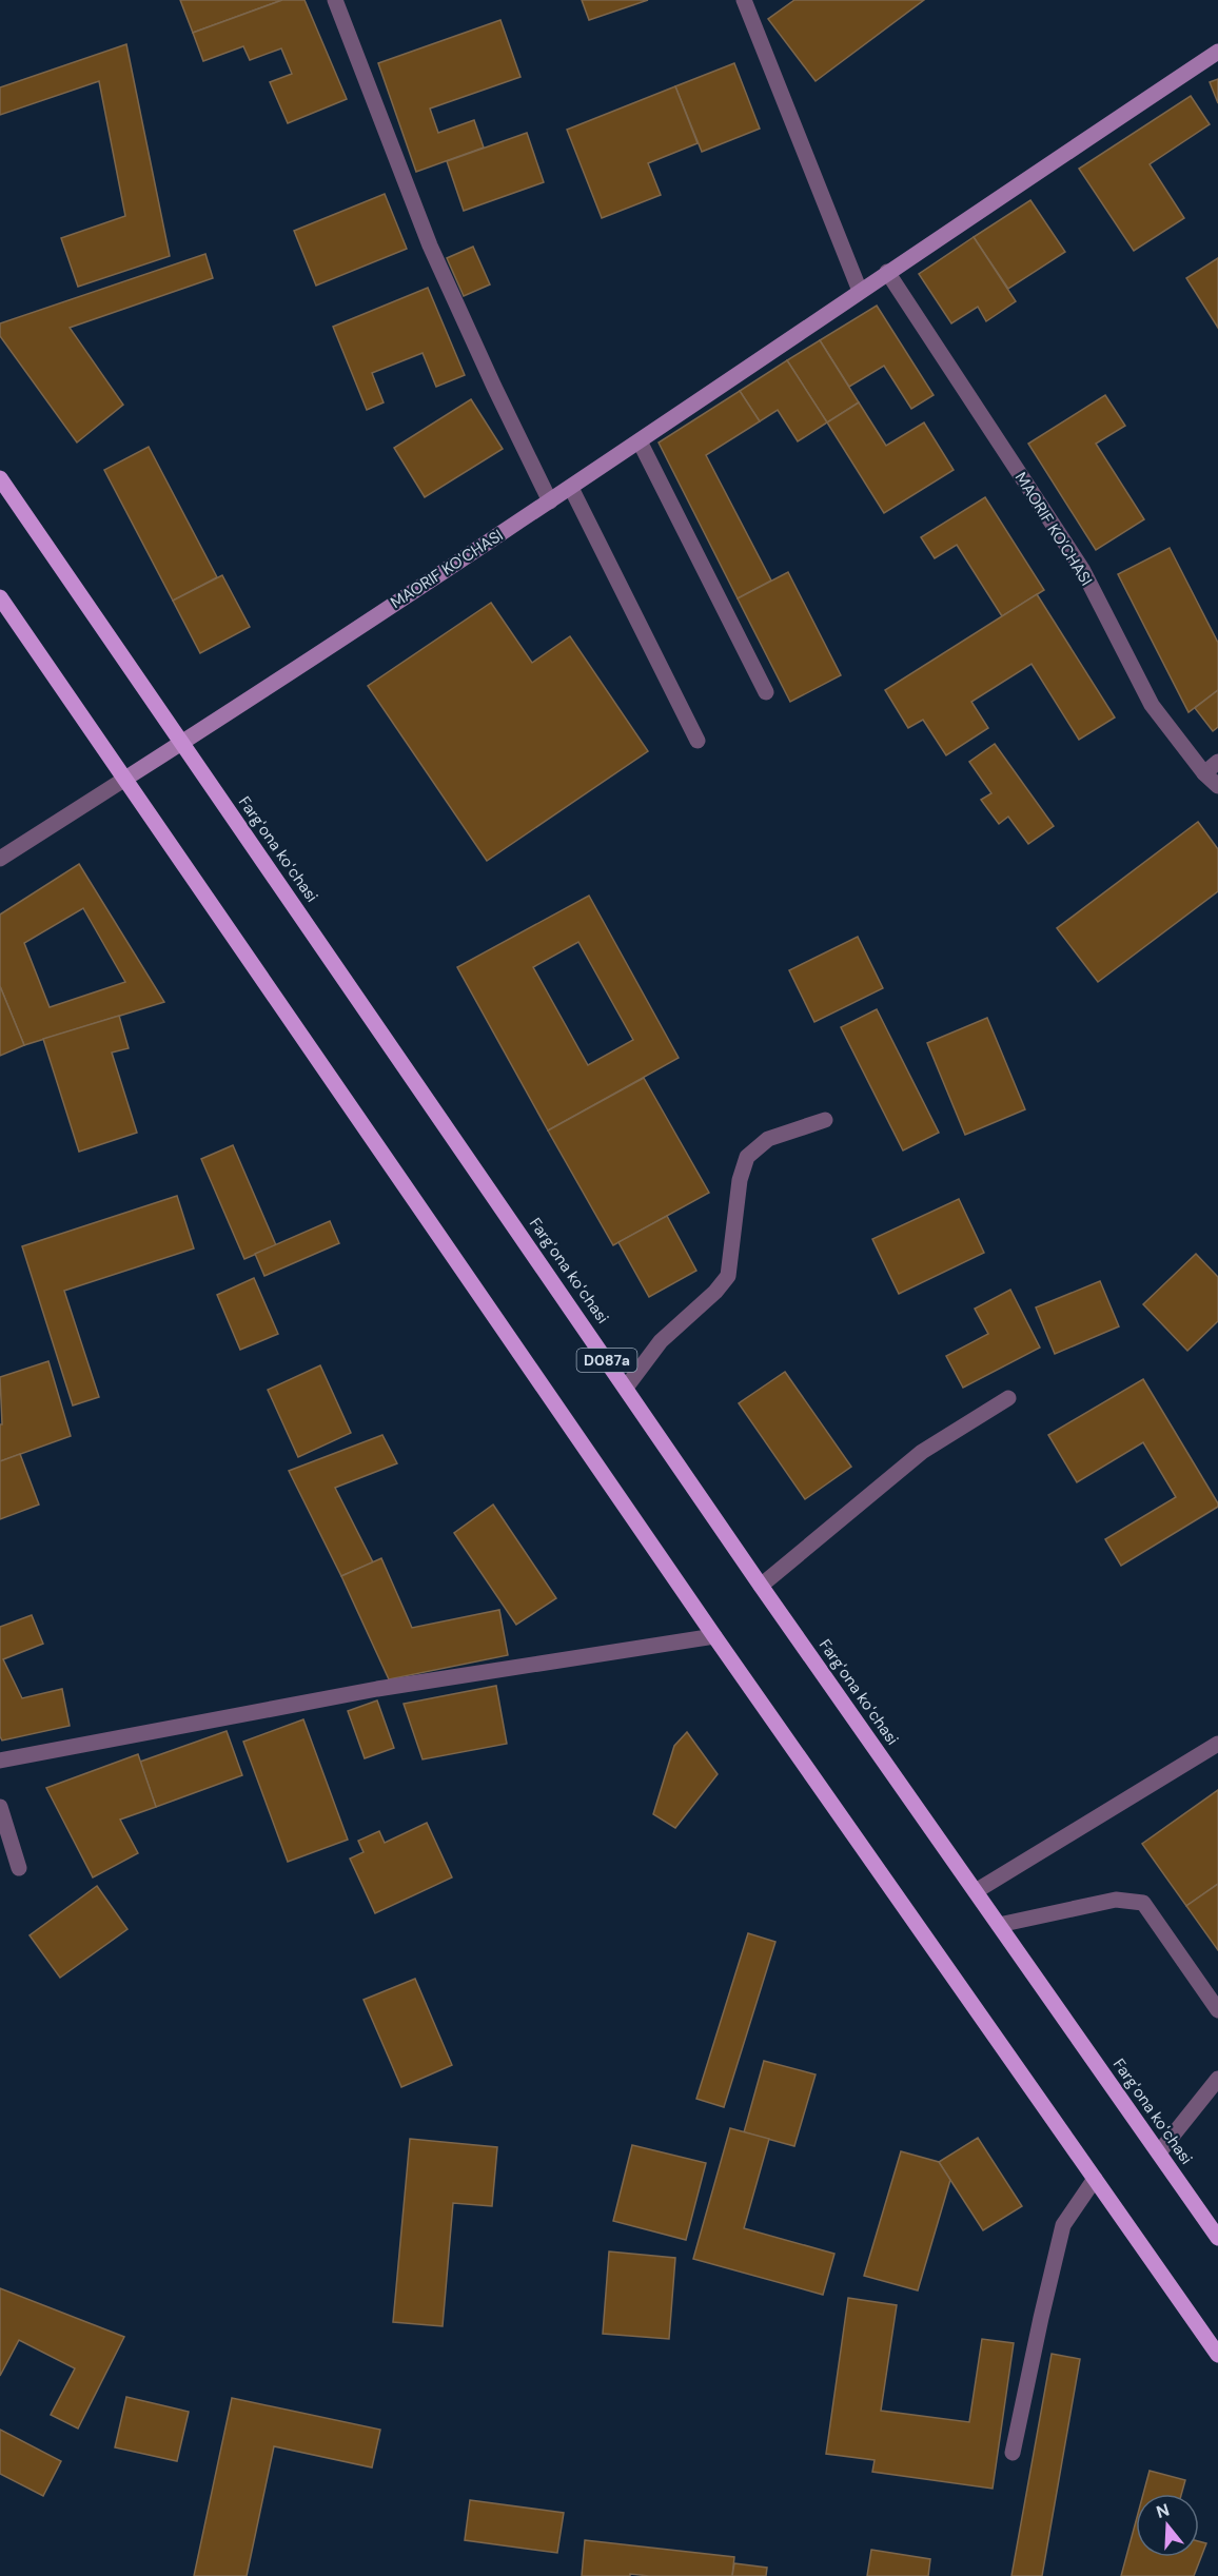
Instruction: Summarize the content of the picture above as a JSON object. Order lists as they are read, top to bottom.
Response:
{
  "streets": {
    "main road": ["Fargʻona koʻchasi", "D087a"],
    "street": ["MAORIF KO'CHASI"]
  },
  "crossings": [
    ["MAORIF KO'CHASI", "Fargʻona koʻchasi"]
  ],
  "north": "top"
}
